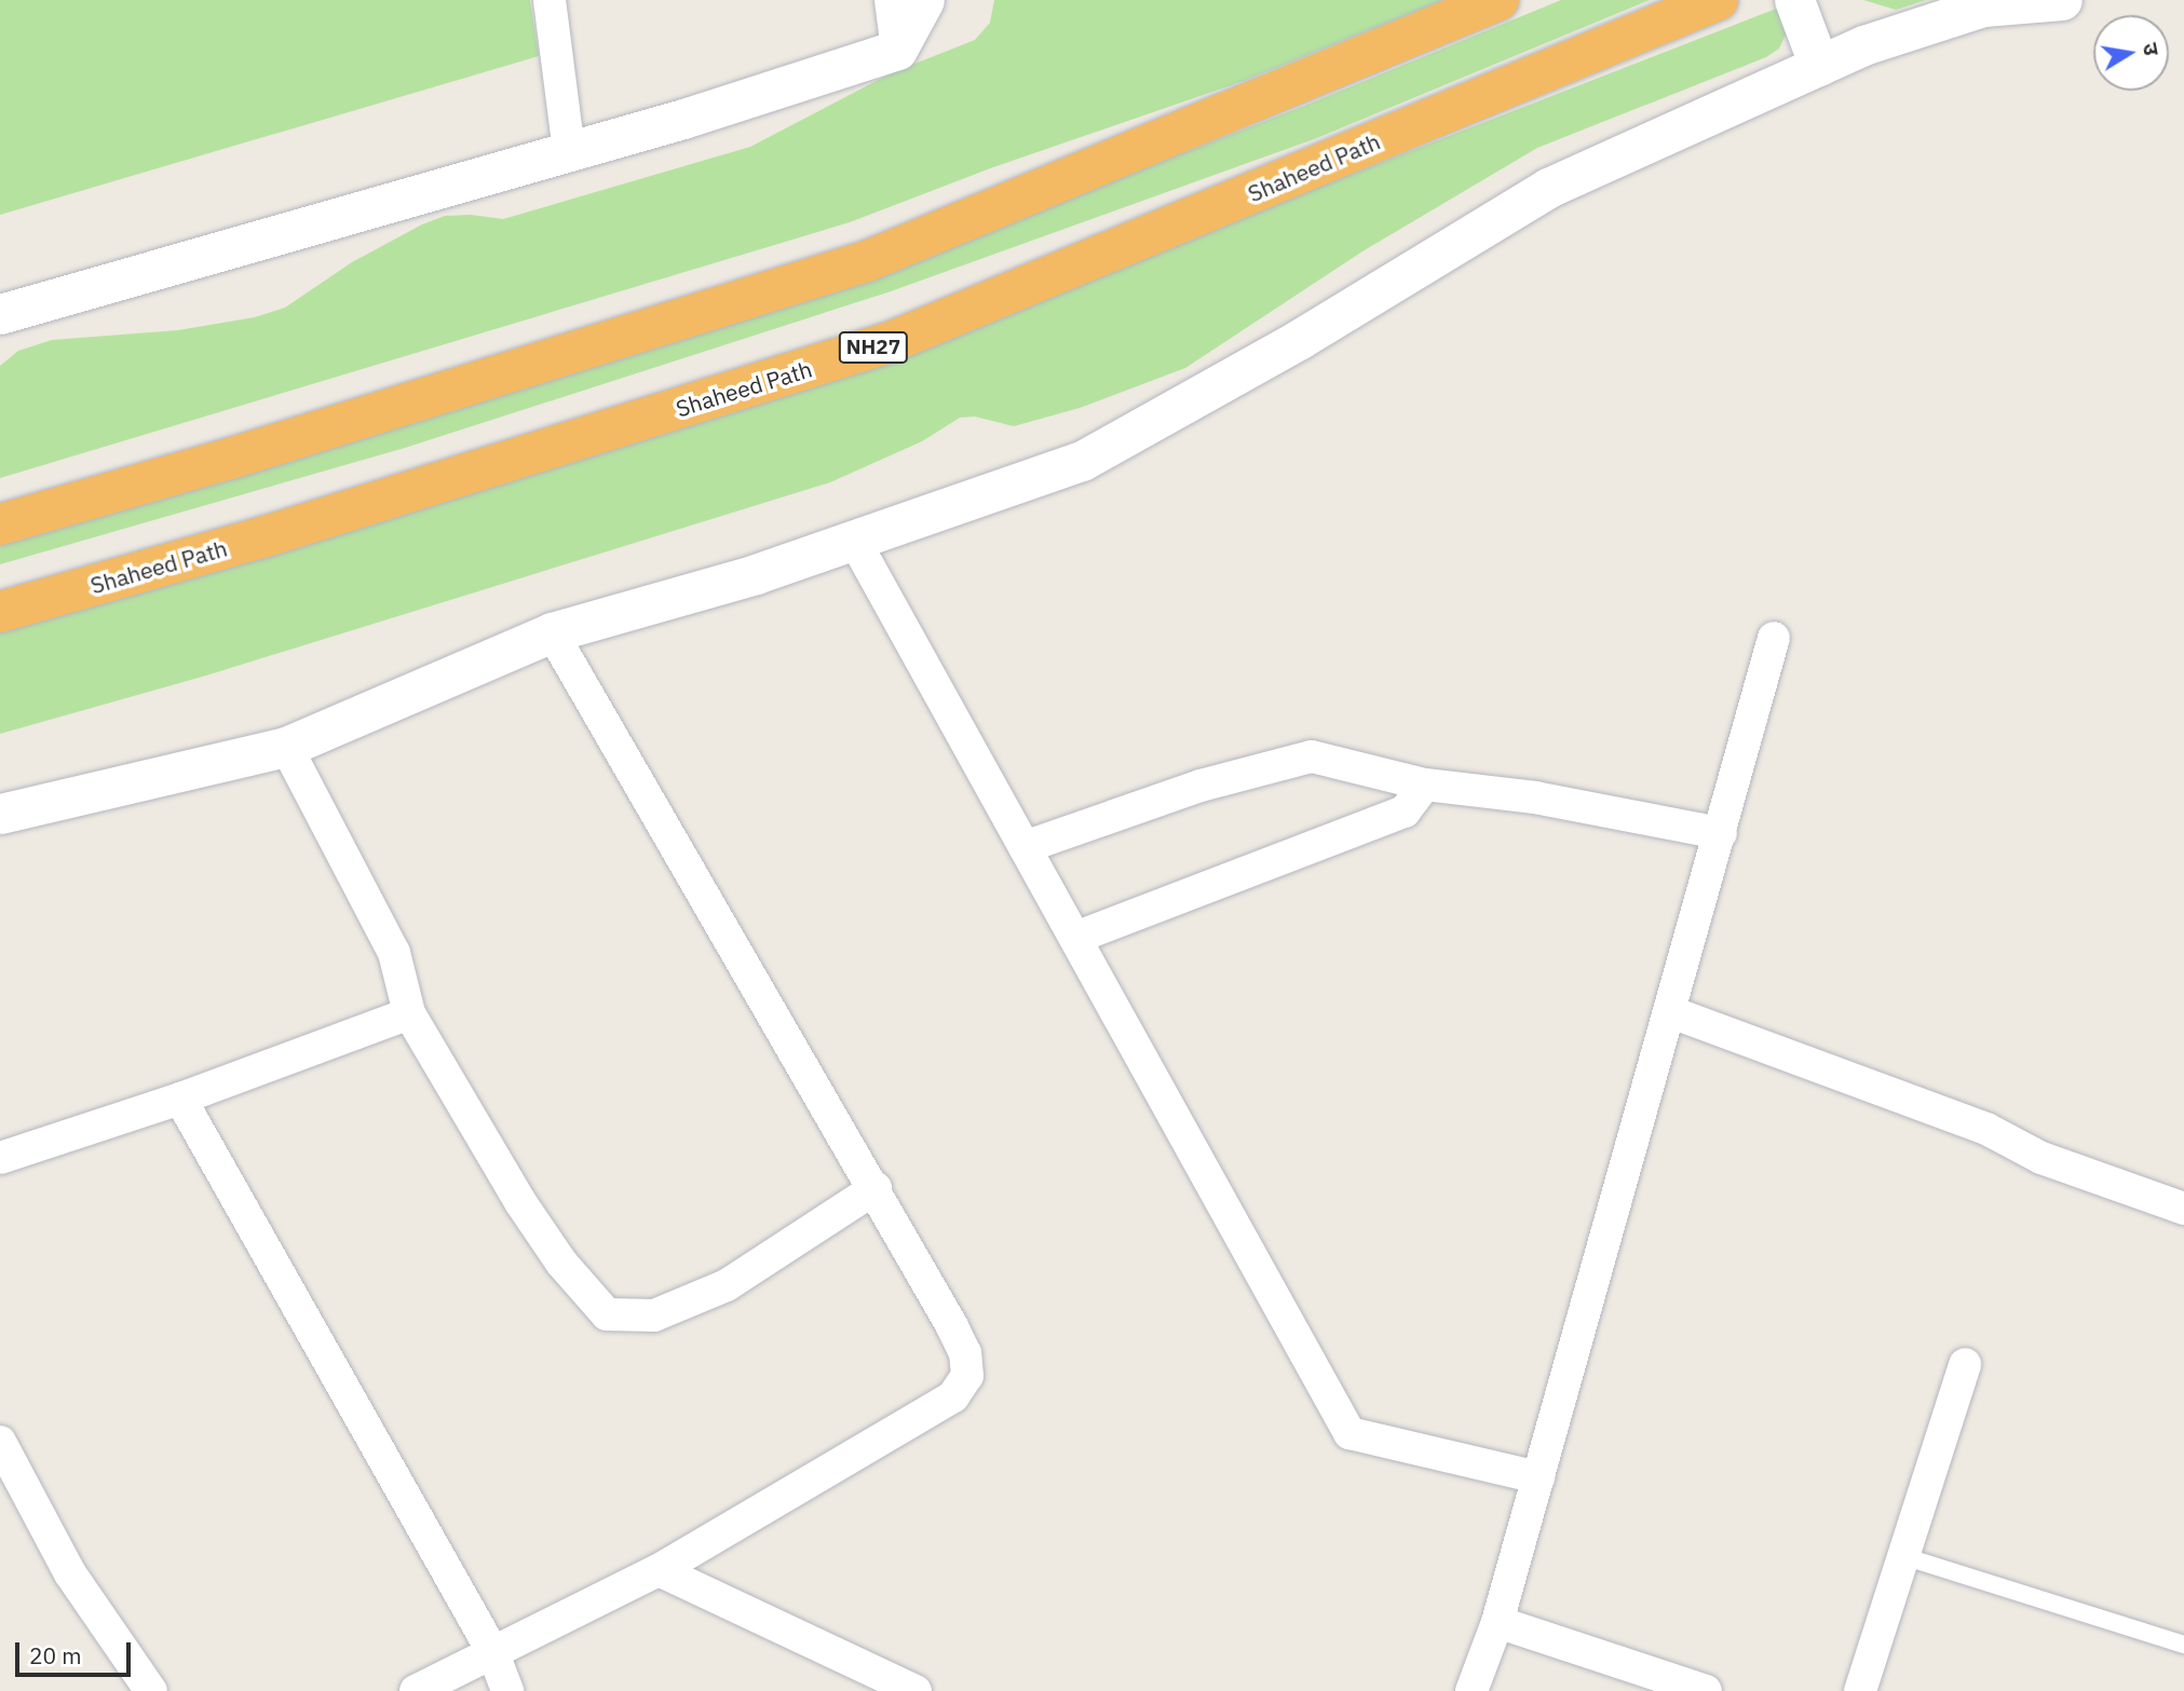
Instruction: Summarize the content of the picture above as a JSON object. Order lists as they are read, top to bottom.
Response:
{
  "streets": {
    "highway": ["Shaheed Path", "NH27"]
  },
  "scale_bar": "20 m",
  "north": "right"
}
